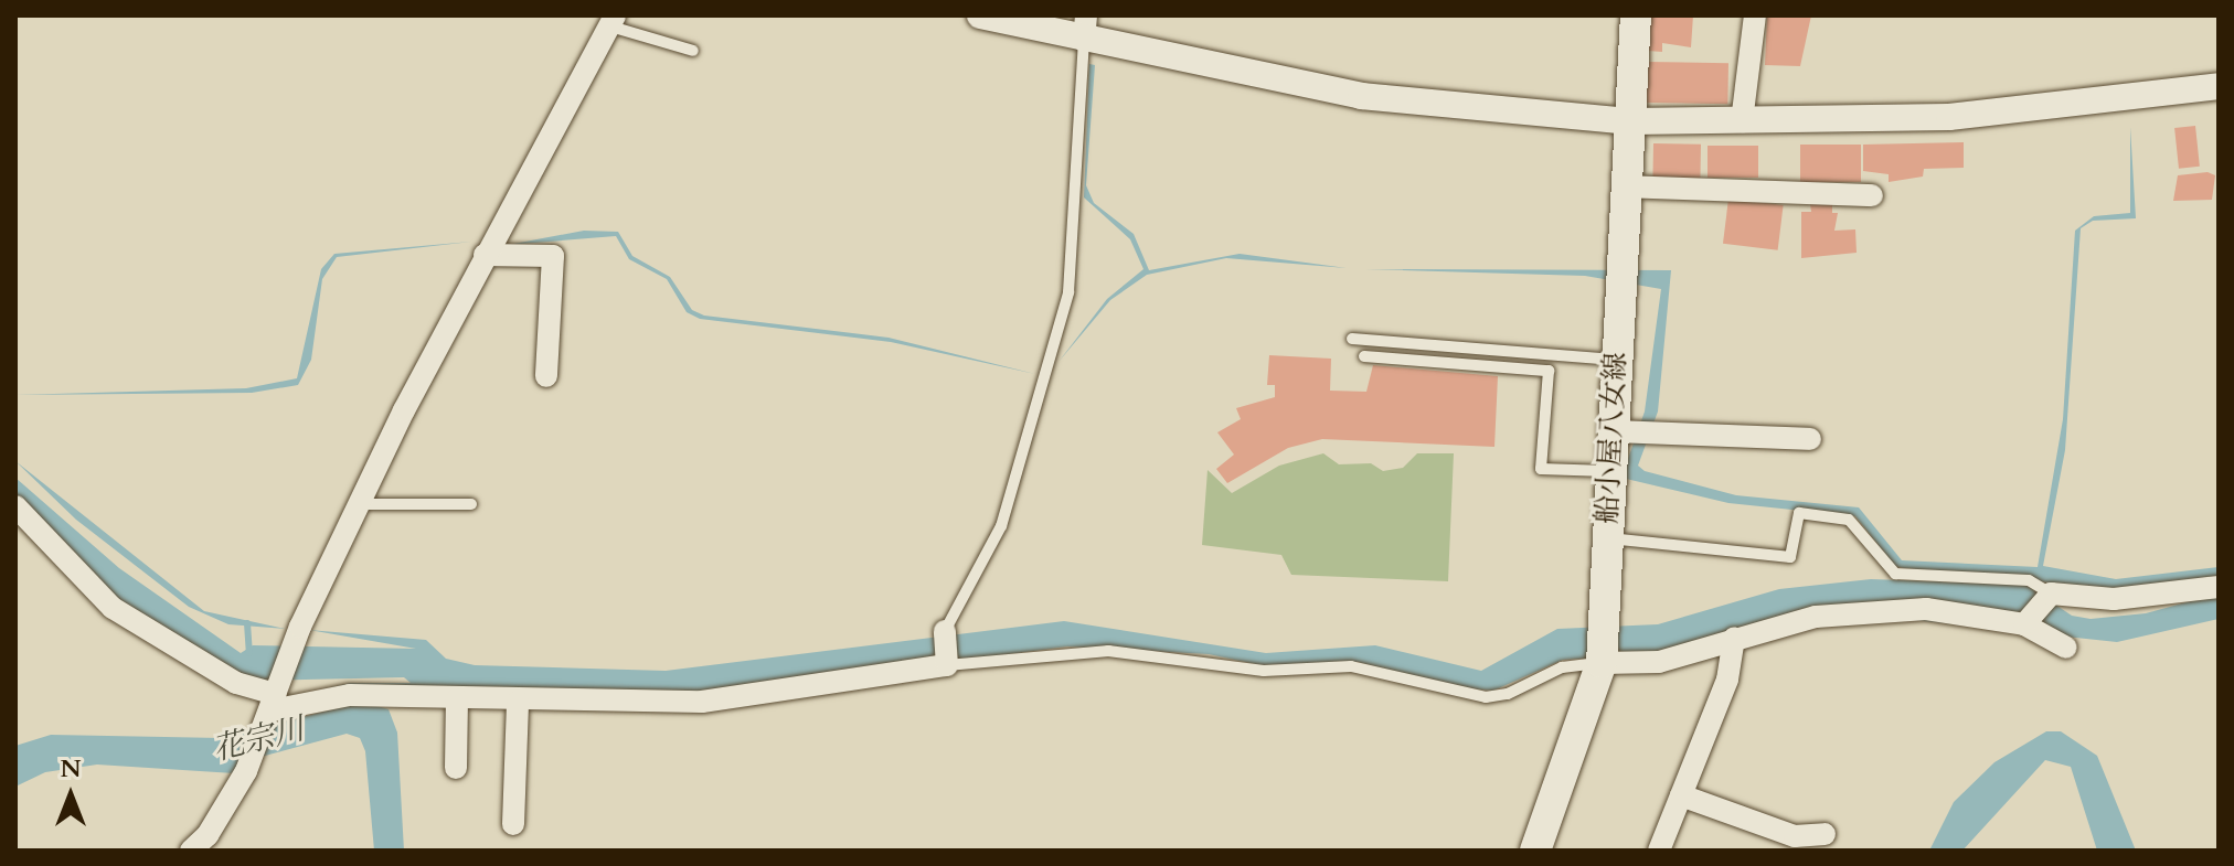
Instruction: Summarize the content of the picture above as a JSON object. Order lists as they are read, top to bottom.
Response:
{
  "streets": {
    "main road": ["船小屋八女線"]
  },
  "water": ["花宗川"],
  "north": "top"
}
